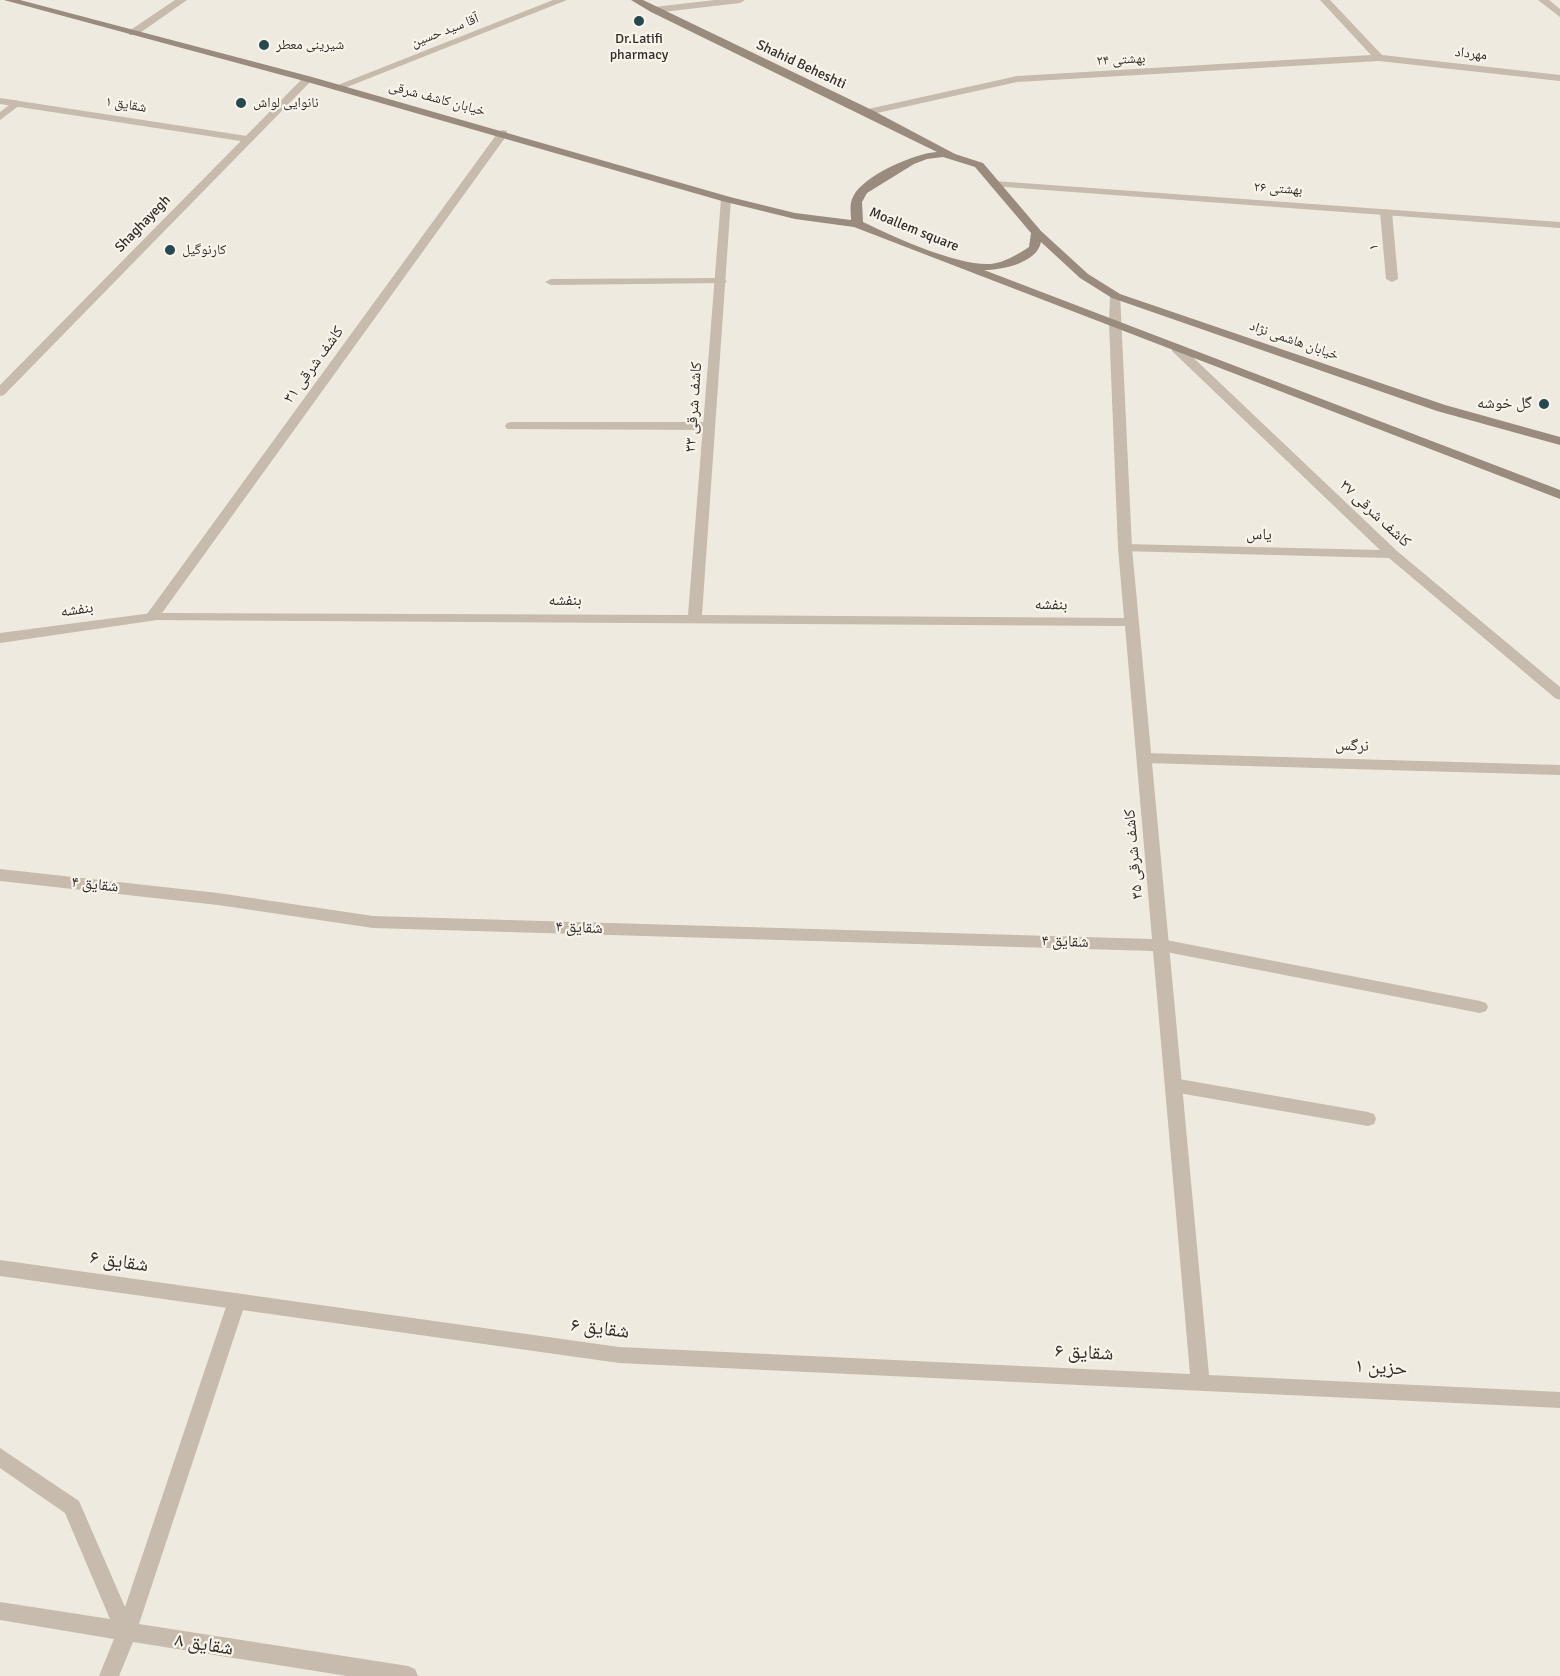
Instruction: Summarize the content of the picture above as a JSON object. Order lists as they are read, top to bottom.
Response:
{
  "streets": {
    "main road": [
      "Shahid Beheshti",
      "خیابان کاشف شرقی",
      "Moallem square",
      "خیابان هاشمی نژاد"
    ],
    "street": [
      "آقا سید حسین",
      "مهرداد",
      "بهشتی ۲۴",
      "شقایق ۱",
      "بهشتی ۲۶",
      "Shaghayegh",
      "۱",
      "کاشف شرقی ۳۱",
      "کاشف شرقی ۳۳",
      "کاشف شرقی ۳۷",
      "یاس",
      "بنفشه",
      "نرگس",
      "کاشف شرقی ۳۵",
      "شقایق ۴",
      "شقایق ۶",
      "حزین ۱",
      "شقایق ۸"
    ]
  },
  "crossings": [
    ["آقا سید حسین", "خیابان کاشف شرقی"],
    ["مهرداد", "بهشتی ۲۴"],
    ["بهشتی ۲۴", "Shahid Beheshti"],
    ["Shahid Beheshti", "Moallem square"],
    ["خیابان کاشف شرقی", "Shaghayegh"],
    ["خیابان کاشف شرقی", "Moallem square"],
    ["خیابان کاشف شرقی", "کاشف شرقی ۳۱"],
    ["خیابان کاشف شرقی", "کاشف شرقی ۳۳"],
    ["شقایق ۱", "Shaghayegh"],
    ["بهشتی ۲۶", "Moallem square"],
    ["بهشتی ۲۶", "۱"],
    ["Moallem square", "خیابان هاشمی نژاد"],
    ["خیابان هاشمی نژاد", "کاشف شرقی ۳۵"],
    ["کاشف شرقی ۳۱", "بنفشه"],
    ["کاشف شرقی ۳۳", "بنفشه"],
    ["کاشف شرقی ۳۷", "یاس"],
    ["یاس", "کاشف شرقی ۳۵"],
    ["بنفشه", "کاشف شرقی ۳۵"],
    ["نرگس", "کاشف شرقی ۳۵"],
    ["کاشف شرقی ۳۵", "شقایق ۴"],
    ["کاشف شرقی ۳۵", "شقایق ۶"],
    ["کاشف شرقی ۳۵", "حزین ۱"],
    ["شقایق ۶", "حزین ۱"]
  ],
  "places": [
    "Dr.Latifi pharmacy",
    "شیرینی معطر",
    "نانوایی لواش",
    "کارنوگیل",
    "گل خوشه"
  ]
}
